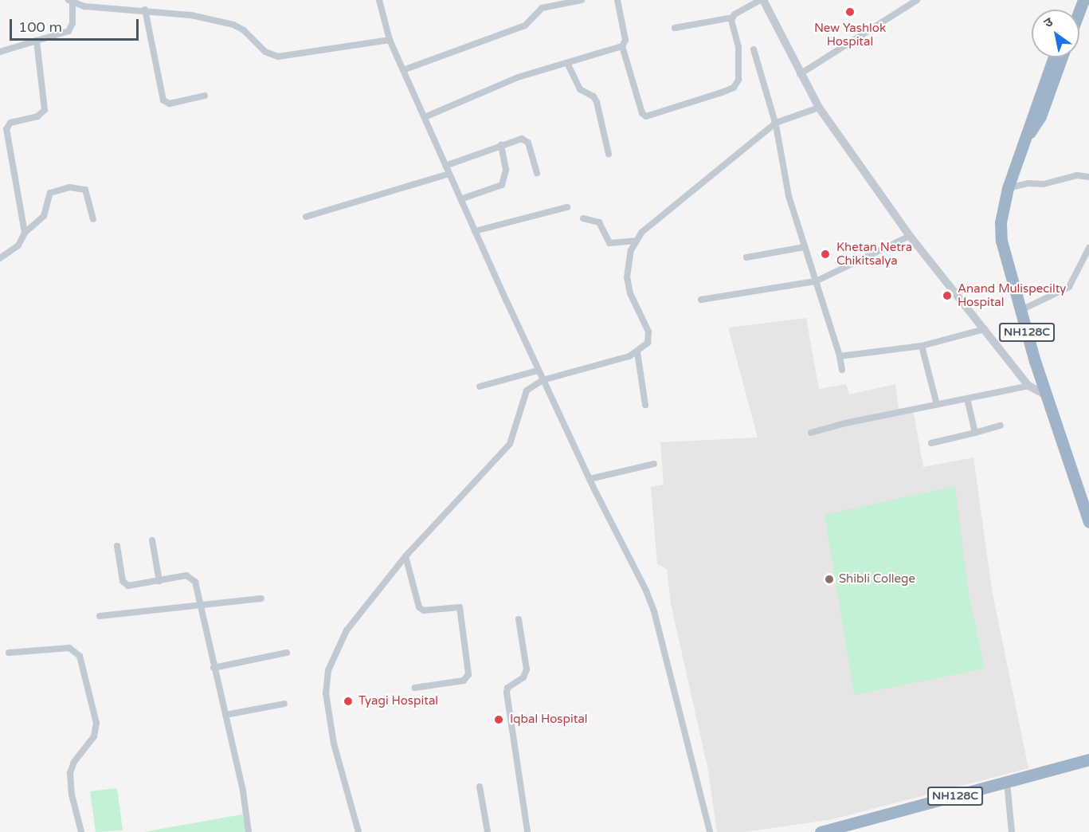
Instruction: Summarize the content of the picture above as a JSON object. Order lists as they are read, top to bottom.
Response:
{
  "streets": {
    "highway": ["NH128C"]
  },
  "places": [
    "New Yashlok Hospital",
    "Khetan Netra Chikitsalya",
    "Anand Mulispecilty Hospital",
    "Shibli College",
    "Tyagi Hospital",
    "Iqbal Hospital"
  ],
  "scale_bar": "100 m",
  "north": "top left"
}
